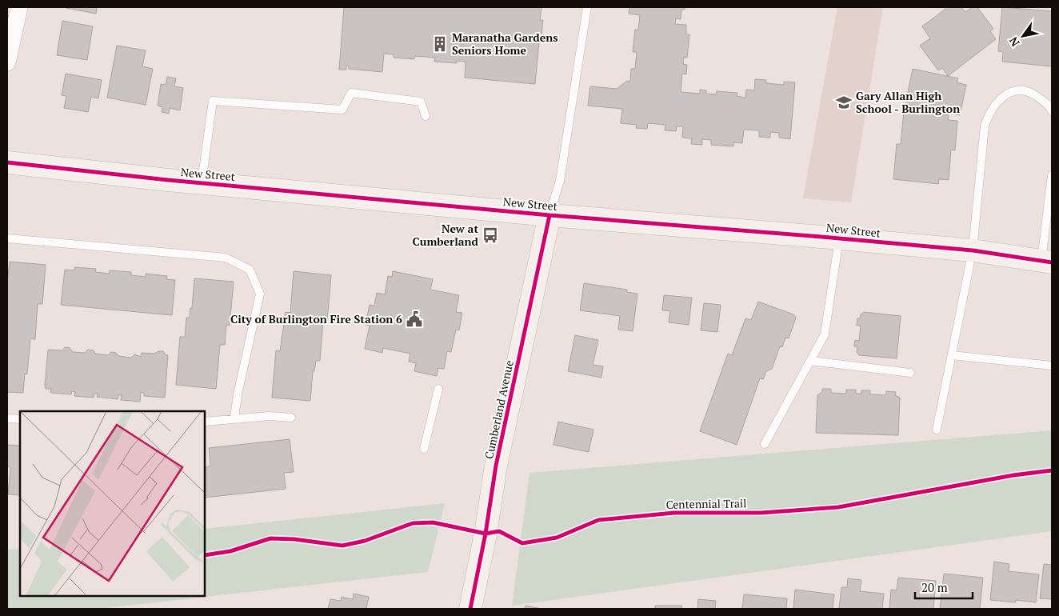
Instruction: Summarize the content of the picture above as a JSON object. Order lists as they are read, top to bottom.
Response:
{
  "streets": {
    "main road": ["New Street", "Cumberland Avenue"],
    "cycle path": ["Centennial Trail"]
  },
  "crossings": [
    ["New Street", "Cumberland Avenue"]
  ],
  "places": {
    "building": ["Maranatha Gardens Seniors Home"],
    "school or university": ["Gary Allan High School - Burlington"],
    "bus stop": ["New at Cumberland"],
    "public building": ["City of Burlington Fire Station 6"]
  },
  "scale_bar": "20 m",
  "north": "bottom left"
}
